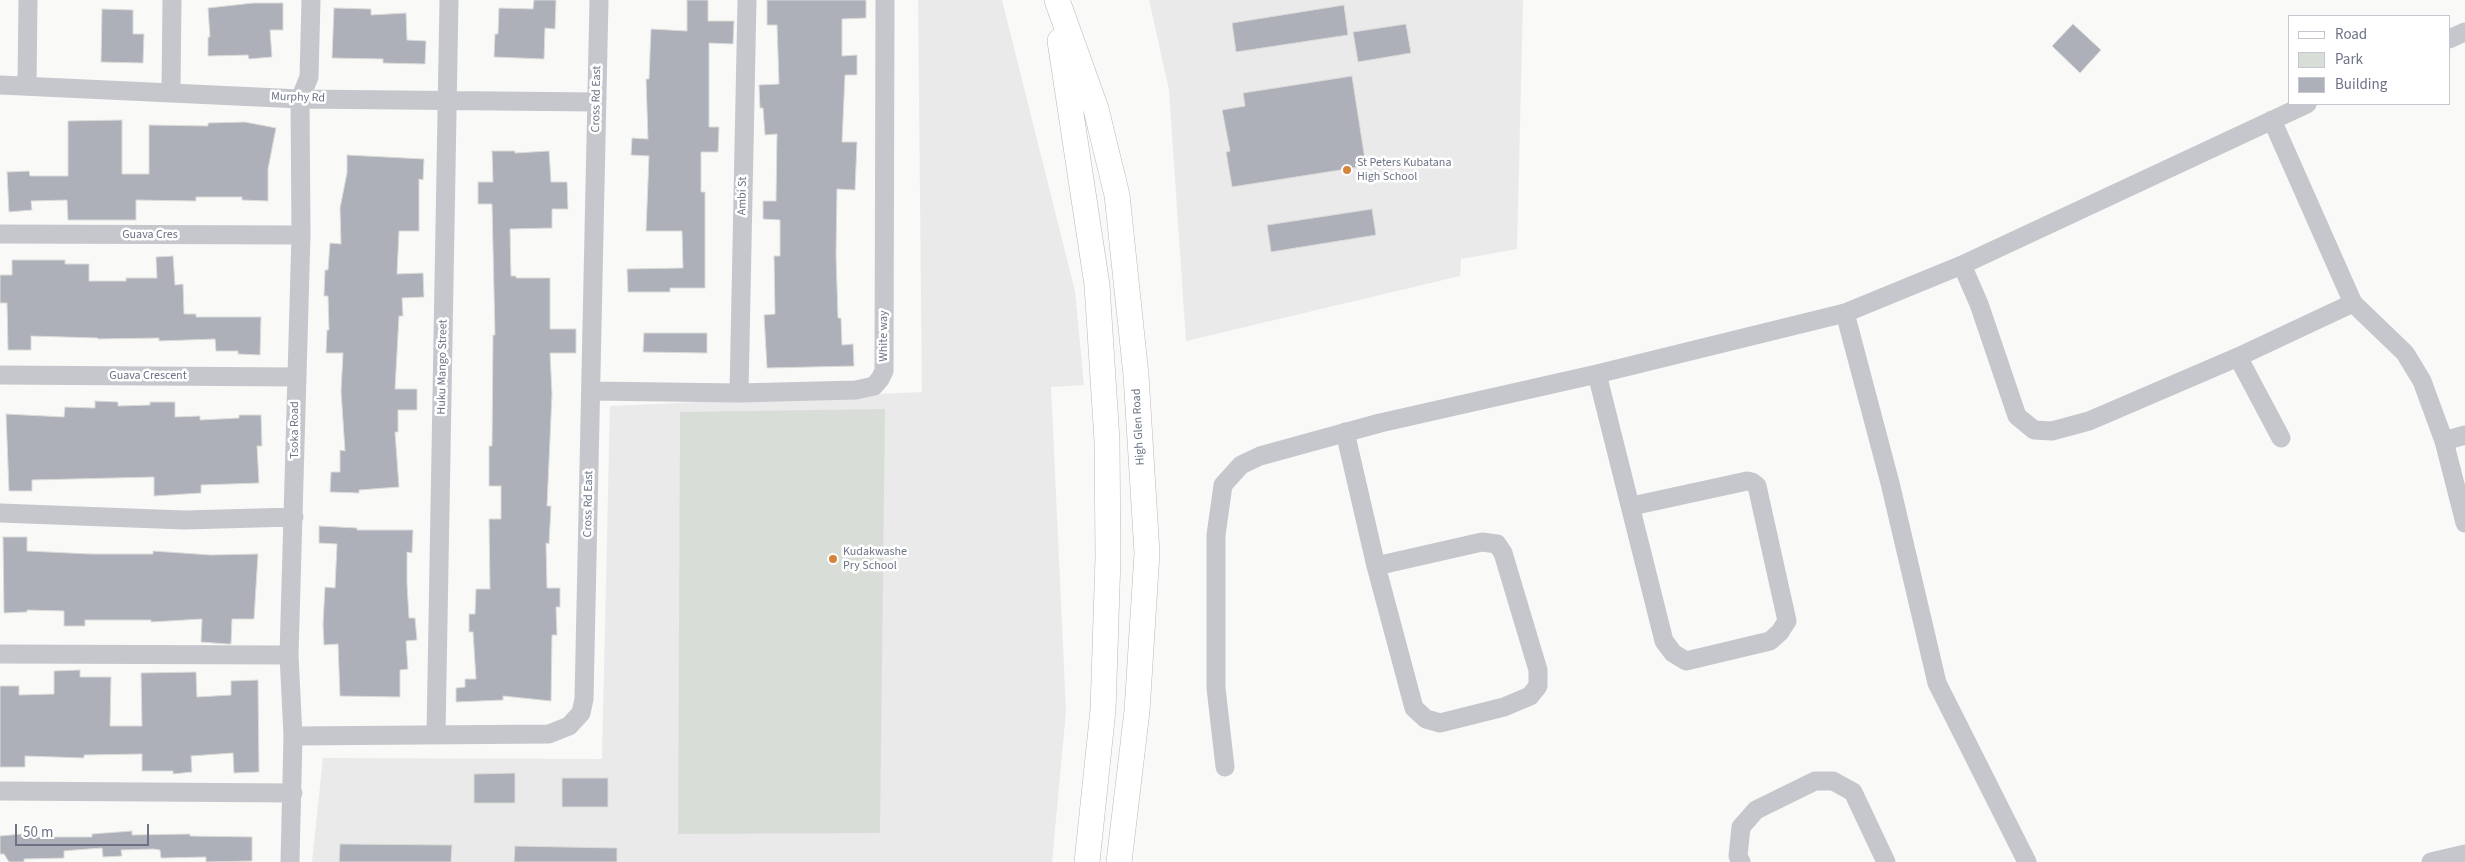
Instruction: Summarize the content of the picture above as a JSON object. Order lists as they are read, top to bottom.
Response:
{
  "streets": {
    "main road": ["High Glen Road"],
    "street": [
      "Murphy Rd",
      "Cross Rd East",
      "Ambi St",
      "Guava Cres",
      "White way",
      "Huku Mango Street",
      "Guava Crescent",
      "Tsoka Road"
    ]
  },
  "crossings": [
    ["Murphy Rd", "Cross Rd East"],
    ["Murphy Rd", "Huku Mango Street"],
    ["Murphy Rd", "Tsoka Road"],
    ["Cross Rd East", "White way"],
    ["Cross Rd East", "Huku Mango Street"],
    ["Cross Rd East", "Tsoka Road"],
    ["Ambi St", "White way"],
    ["Guava Cres", "Tsoka Road"],
    ["Guava Crescent", "Tsoka Road"]
  ],
  "places": ["St Peters Kubatana High School", "Kudakwashe Pry School"],
  "legend": ["Road", "Park", "Building"],
  "scale_bar": "50 m"
}
